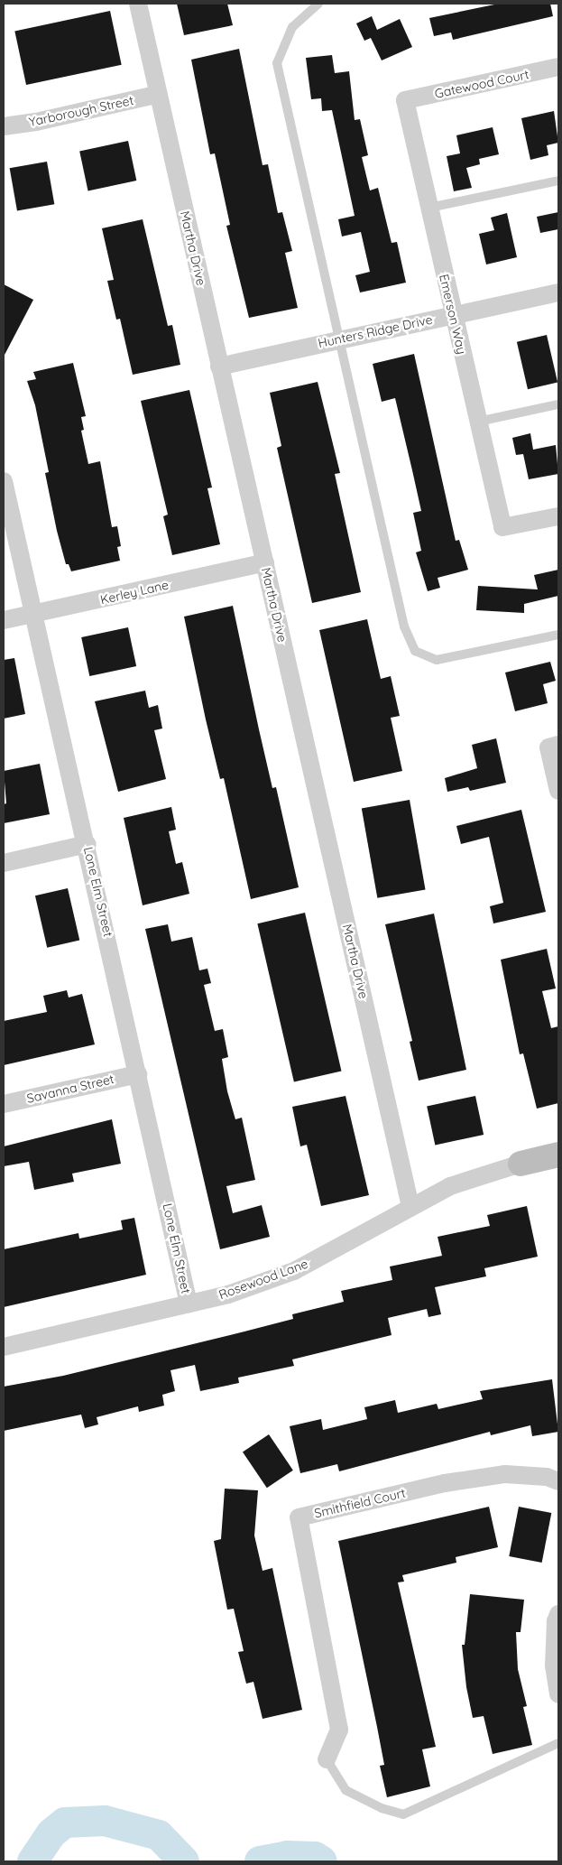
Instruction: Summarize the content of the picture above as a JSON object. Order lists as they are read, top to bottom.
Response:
{
  "streets": {
    "street": [
      "Gatewood Court",
      "Yarborough Street",
      "Martha Drive",
      "Emerson Way",
      "Hunters Ridge Drive",
      "Kerley Lane",
      "Lone Elm Street",
      "Savanna Street",
      "Rosewood Lane",
      "Smithfield Court"
    ]
  },
  "crossings": [
    ["Gatewood Court", "Emerson Way"],
    ["Yarborough Street", "Martha Drive"],
    ["Martha Drive", "Hunters Ridge Drive"],
    ["Martha Drive", "Kerley Lane"],
    ["Martha Drive", "Rosewood Lane"],
    ["Emerson Way", "Hunters Ridge Drive"],
    ["Kerley Lane", "Lone Elm Street"],
    ["Lone Elm Street", "Savanna Street"],
    ["Lone Elm Street", "Rosewood Lane"]
  ]
}
